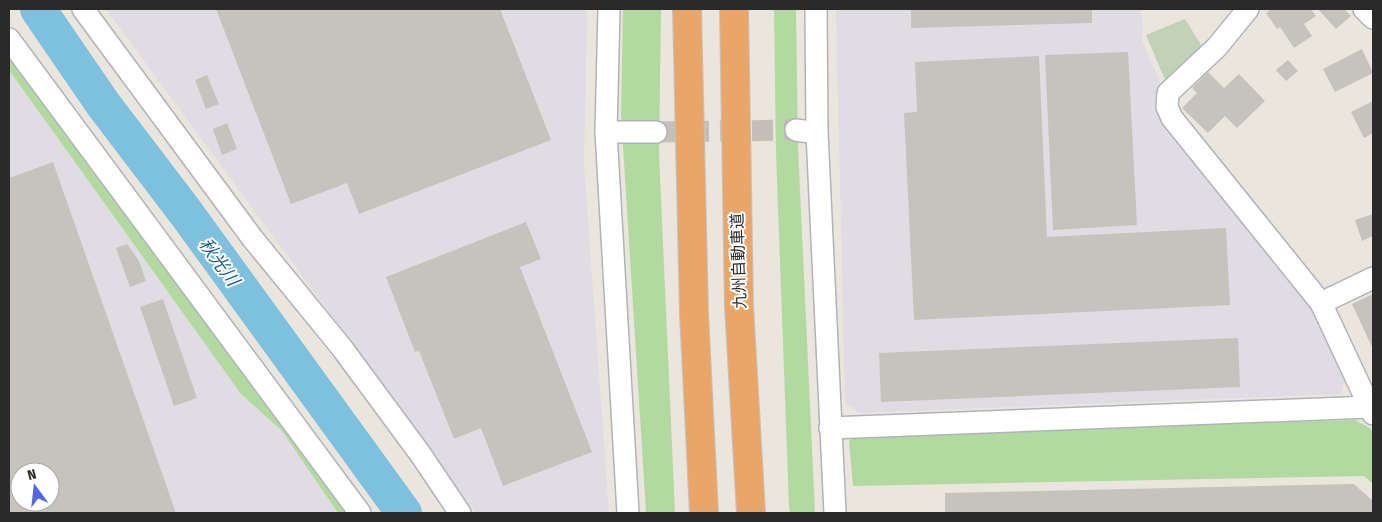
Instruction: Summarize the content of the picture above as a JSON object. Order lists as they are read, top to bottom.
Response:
{
  "streets": {
    "highway": ["九州自動車道"]
  },
  "water": ["秋光川"],
  "north": "top"
}
